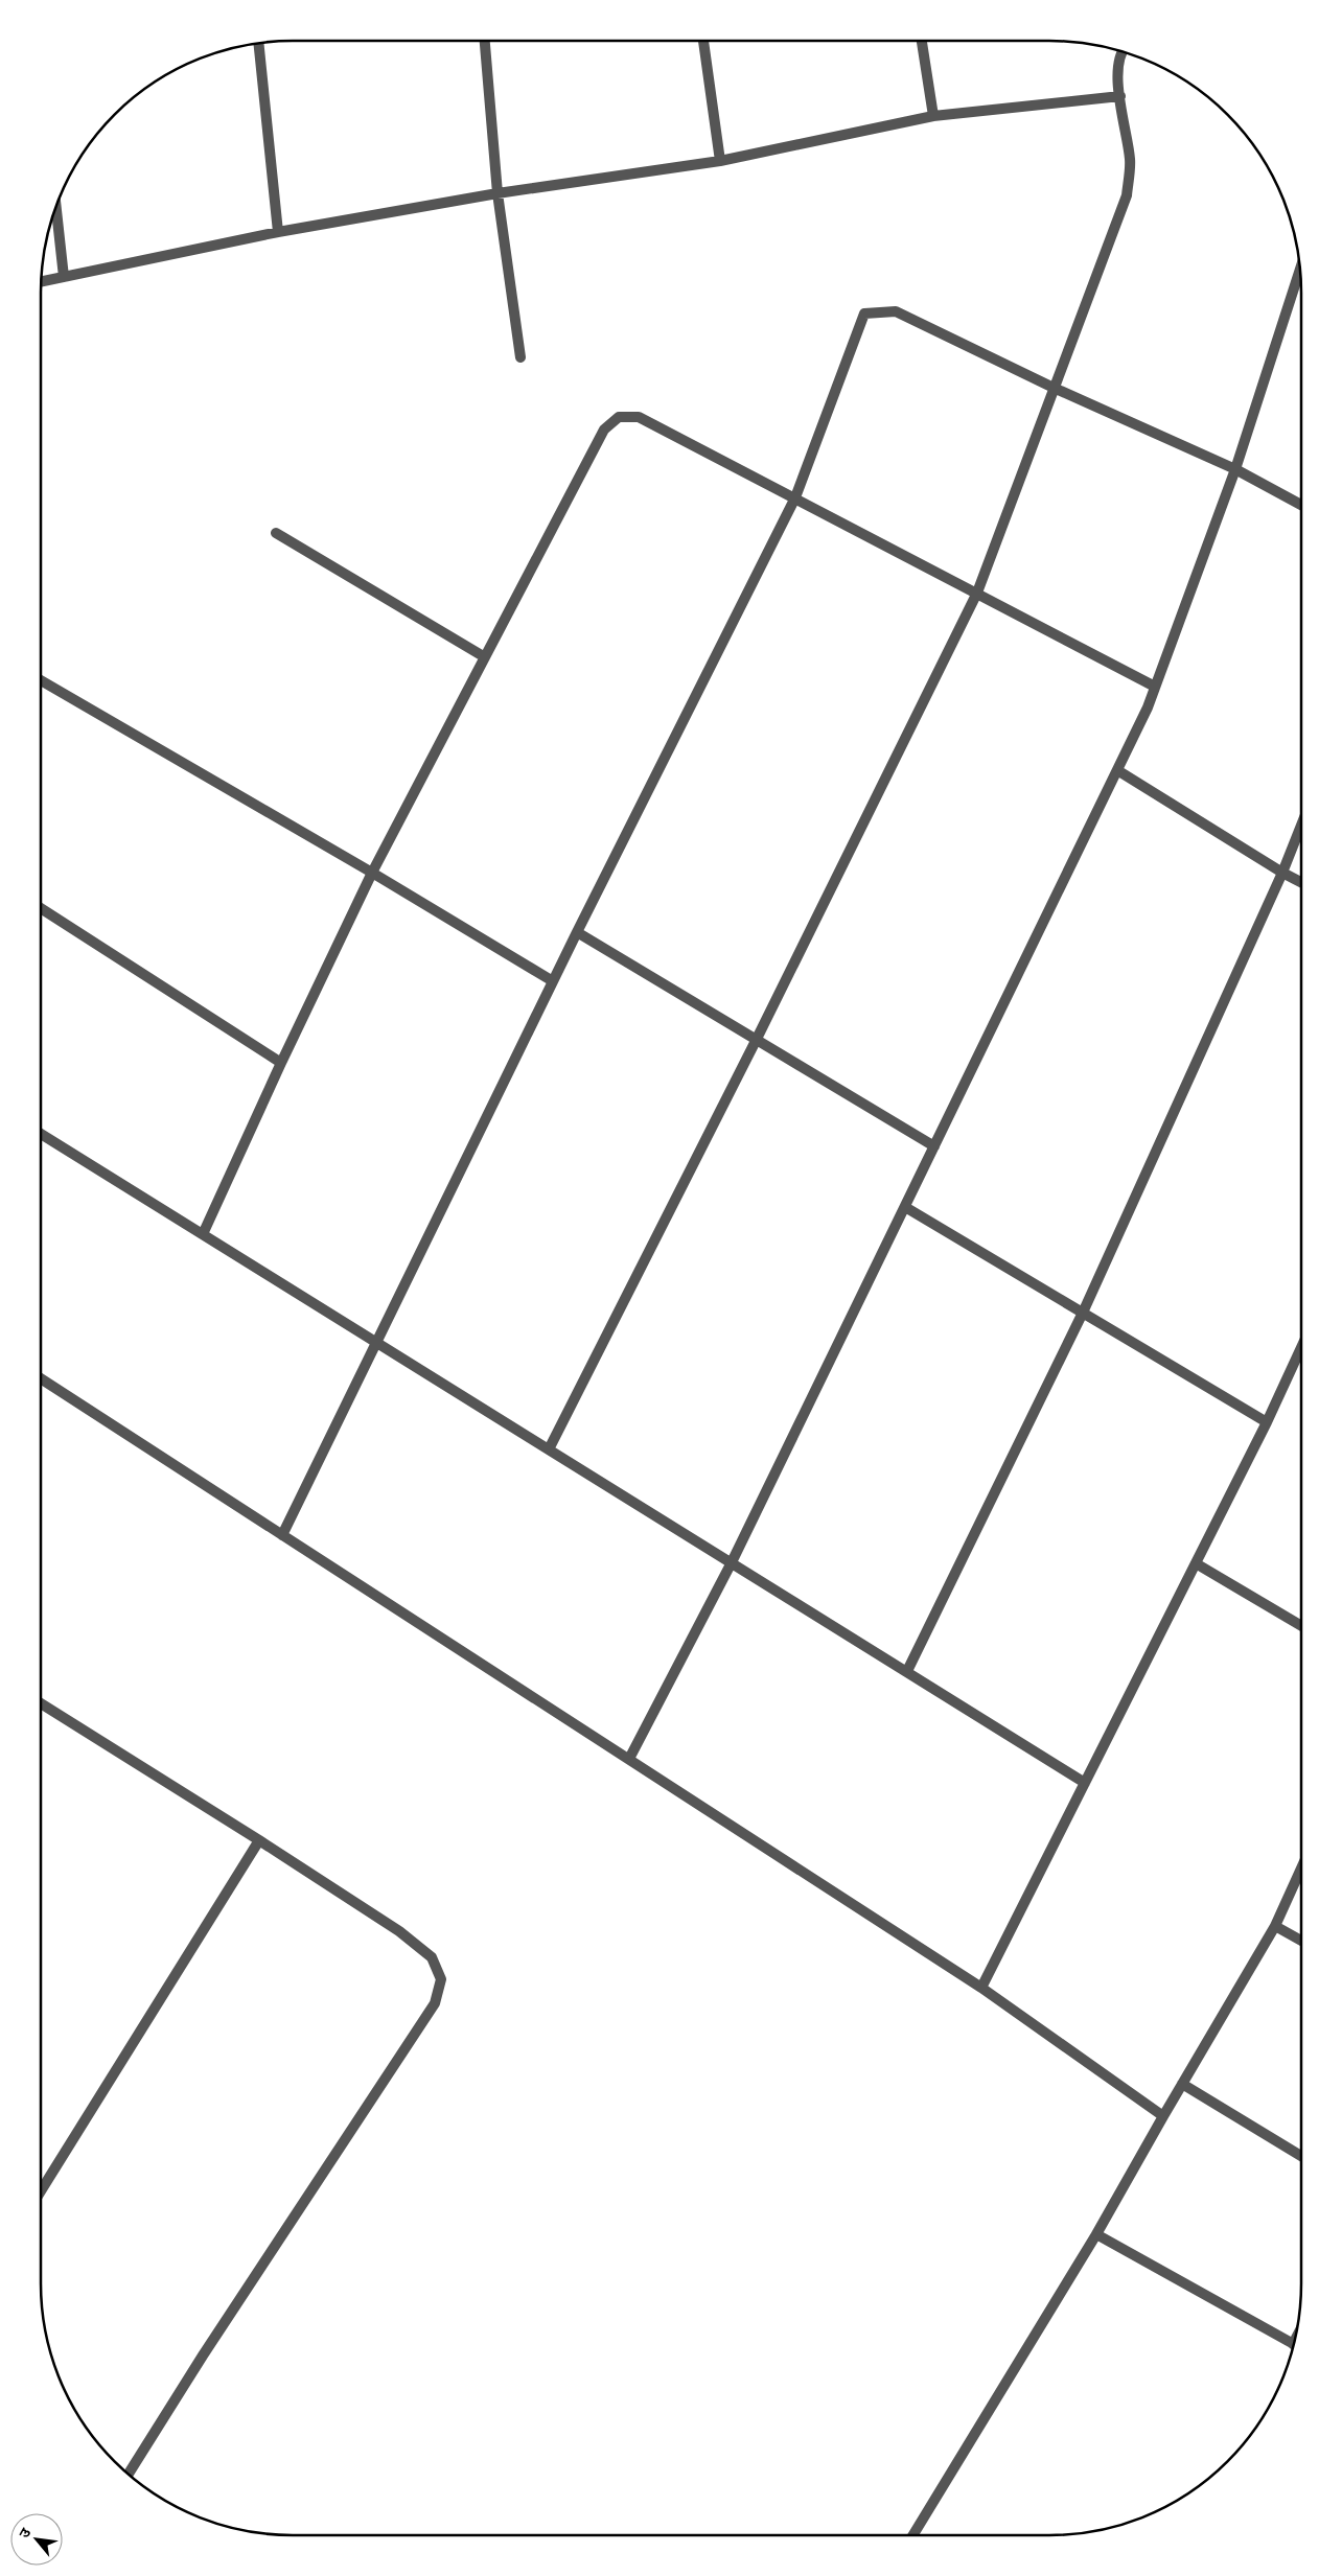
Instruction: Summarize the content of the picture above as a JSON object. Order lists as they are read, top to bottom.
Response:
{
  "north": "top left"
}
